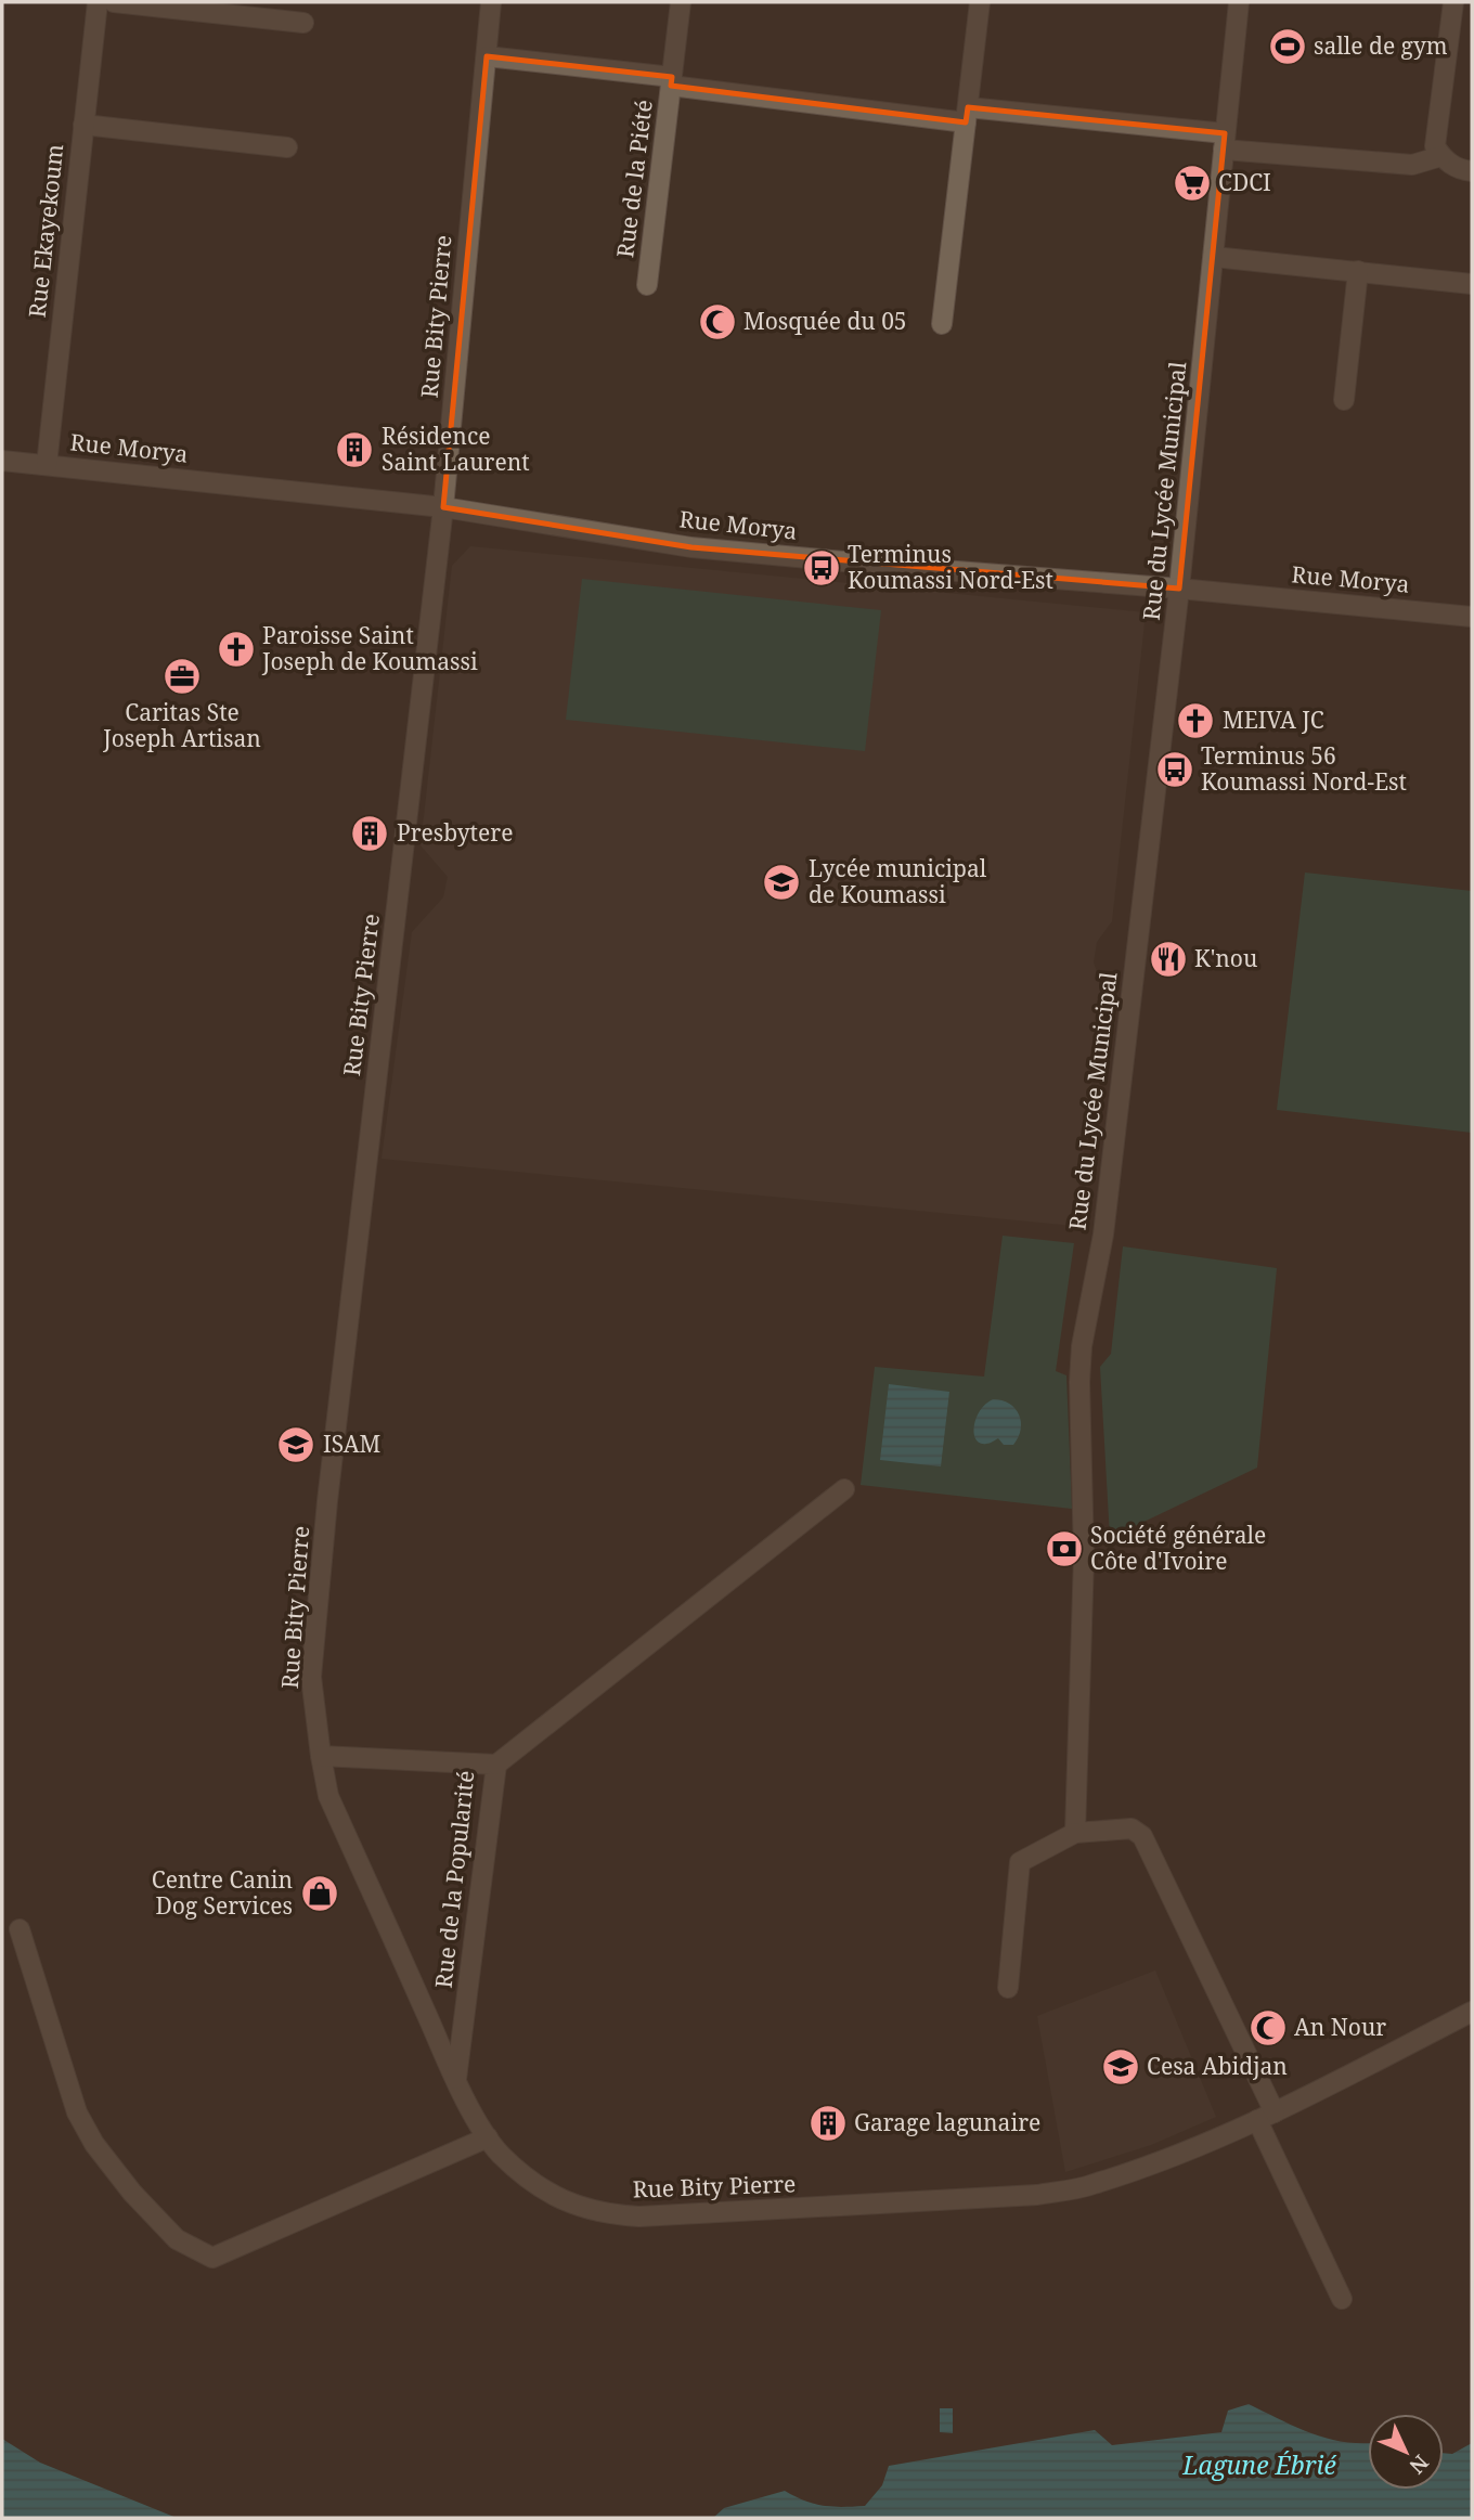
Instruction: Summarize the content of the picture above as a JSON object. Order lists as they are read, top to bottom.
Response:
{
  "streets": {
    "street": [
      "Rue de la Piété",
      "Rue Ekayekoum",
      "Rue Bity Pierre",
      "Rue Morya",
      "Rue du Lycée Municipal",
      "Rue de la Popularité"
    ]
  },
  "crossings": [
    ["Rue Ekayekoum", "Rue Morya"],
    ["Rue Bity Pierre", "Rue Morya"],
    ["Rue Bity Pierre", "Rue de la Popularité"],
    ["Rue Morya", "Rue du Lycée Municipal"]
  ],
  "water": ["Lagune Ébrié"],
  "places": {
    "sports": ["salle de gym"],
    "supermarket": ["CDCI"],
    "mosque": ["Mosquée du 05", "An Nour"],
    "building": ["Résidence Saint Laurent", "Presbytere", "Garage lagunaire"],
    "bus stop": ["Terminus Koumassi Nord-Est", "Terminus 56 Koumassi Nord-Est"],
    "church": ["Paroisse Saint Joseph de Koumassi", "MEIVA JC"],
    "office": ["Caritas Ste Joseph Artisan"],
    "school or university": ["Lycée municipal de Koumassi", "ISAM", "Cesa Abidjan"],
    "restaurant": ["K'nou"],
    "bank": ["Société générale Côte d'Ivoire"],
    "shop": ["Centre Canin Dog Services"]
  },
  "north": "bottom right"
}
